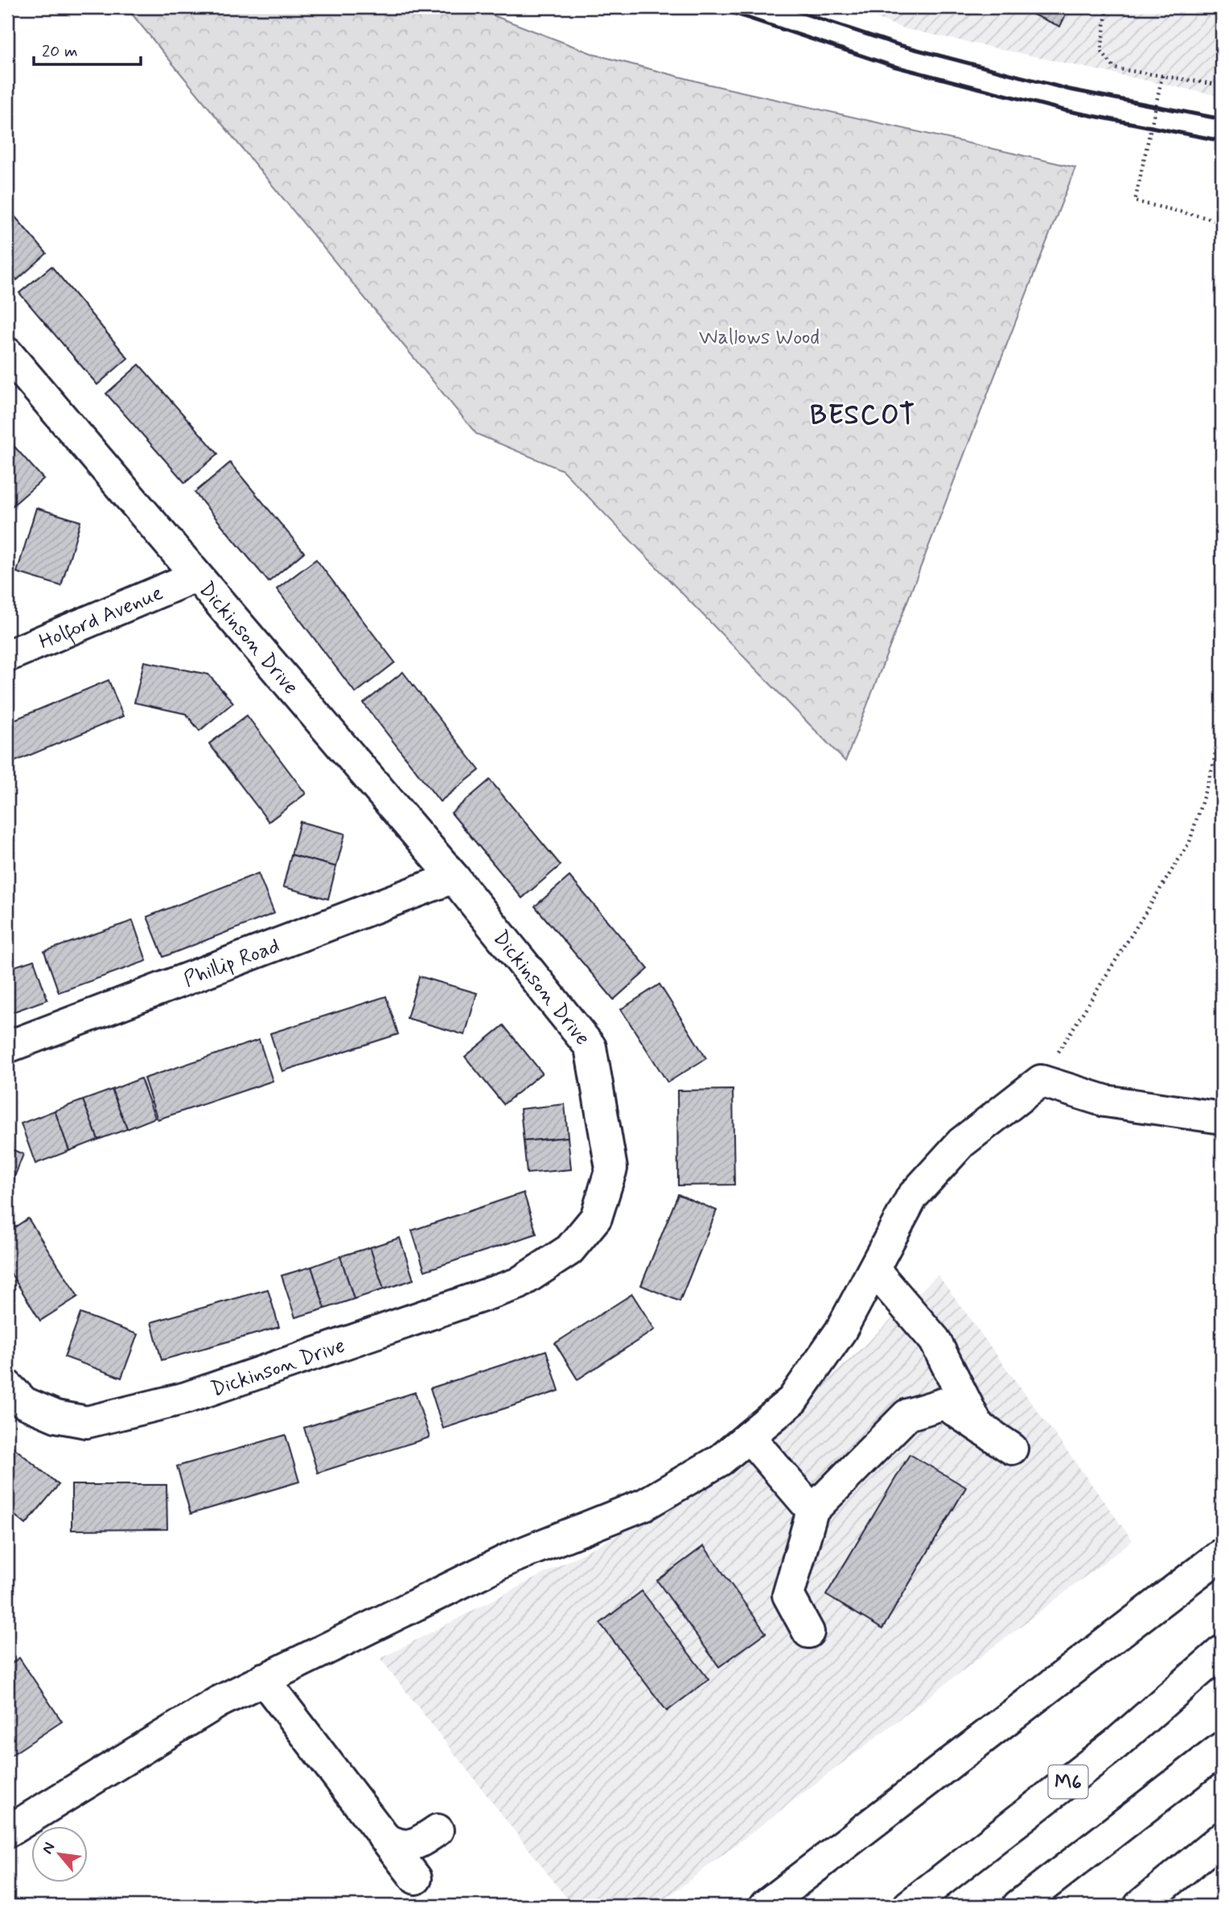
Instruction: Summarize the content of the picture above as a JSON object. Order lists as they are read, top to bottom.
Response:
{
  "streets": {
    "main road": [
      "Holford Avenue",
      "Dickinson Drive",
      "Phillip Road",
      "M6"
    ]
  },
  "crossings": [
    ["Holford Avenue", "Dickinson Drive"],
    ["Dickinson Drive", "Phillip Road"]
  ],
  "districts": ["BESCOT"],
  "parks": ["Wallows Wood"],
  "scale_bar": "20 m",
  "north": "top left"
}
